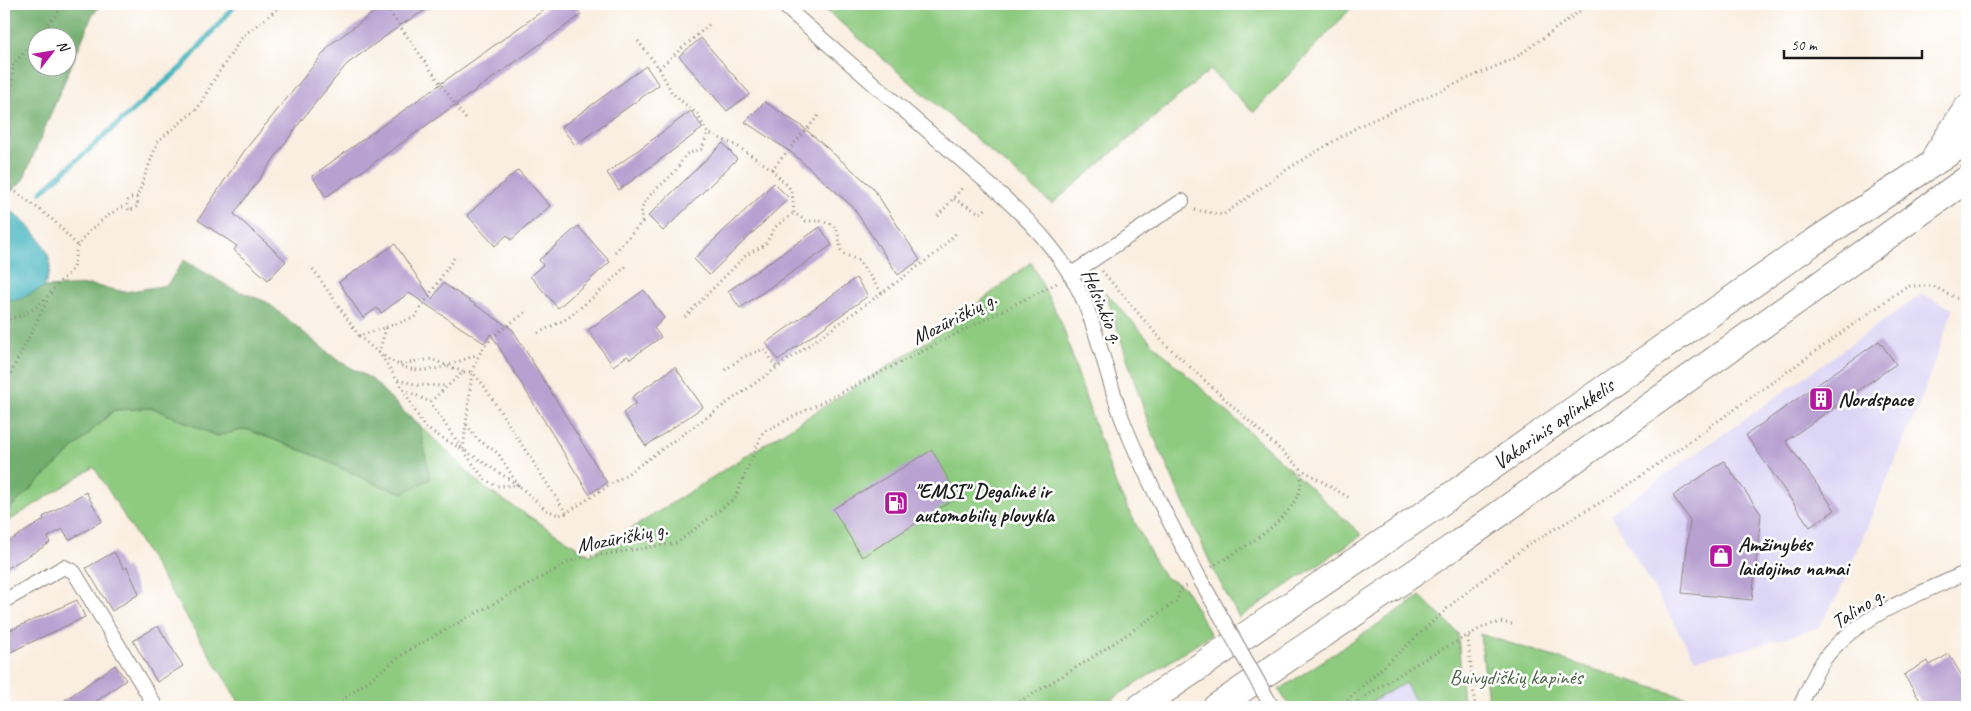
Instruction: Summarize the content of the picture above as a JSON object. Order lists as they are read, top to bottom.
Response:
{
  "streets": {
    "highway": ["Vakarinis aplinkkelis"],
    "street": ["Helsinkio g.", "Talino g."],
    "path": ["Mozūriškių g."]
  },
  "crossings": [
    ["Helsinkio g.", "Mozūriškių g."]
  ],
  "parks": ["Buivydiškių kapinės"],
  "places": {
    "building": ["Nordspace"],
    "fuel station": ["\"EMSI\" Degalinė ir automobilių plovykla"],
    "shop": ["Amžinybės laidojimo namai"]
  },
  "scale_bar": "50 m",
  "north": "top right"
}
